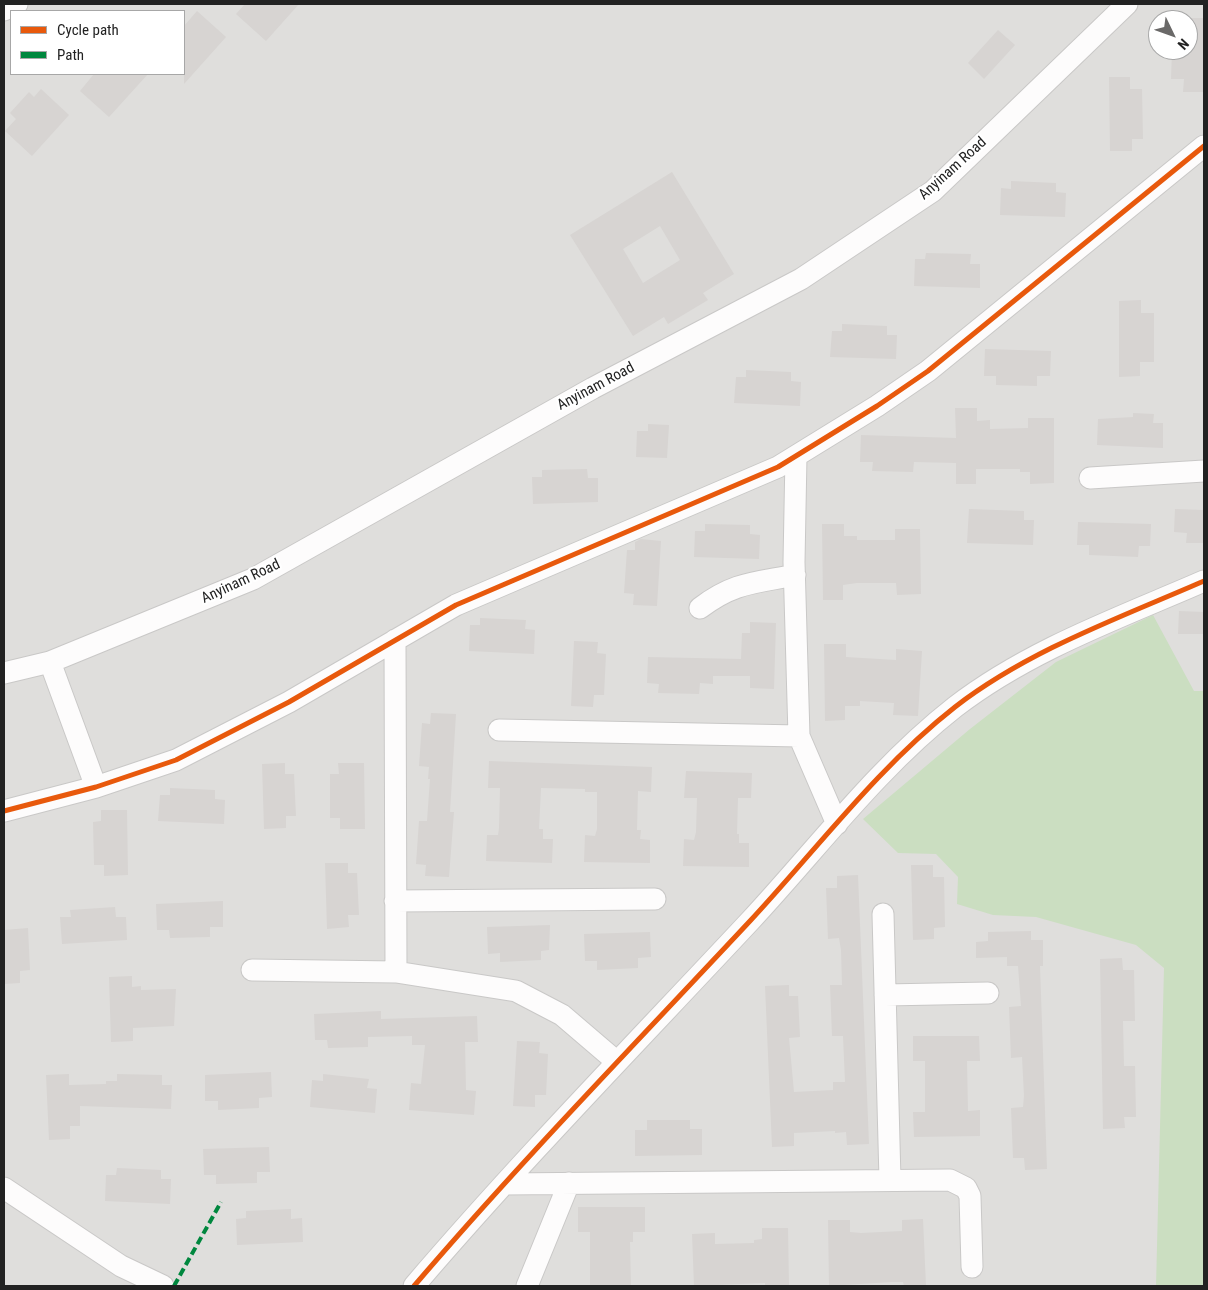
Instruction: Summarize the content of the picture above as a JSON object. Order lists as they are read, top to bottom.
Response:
{
  "streets": {
    "street": ["Anyinam Road"]
  },
  "legend": ["Cycle path", "Path"],
  "north": "bottom right"
}
